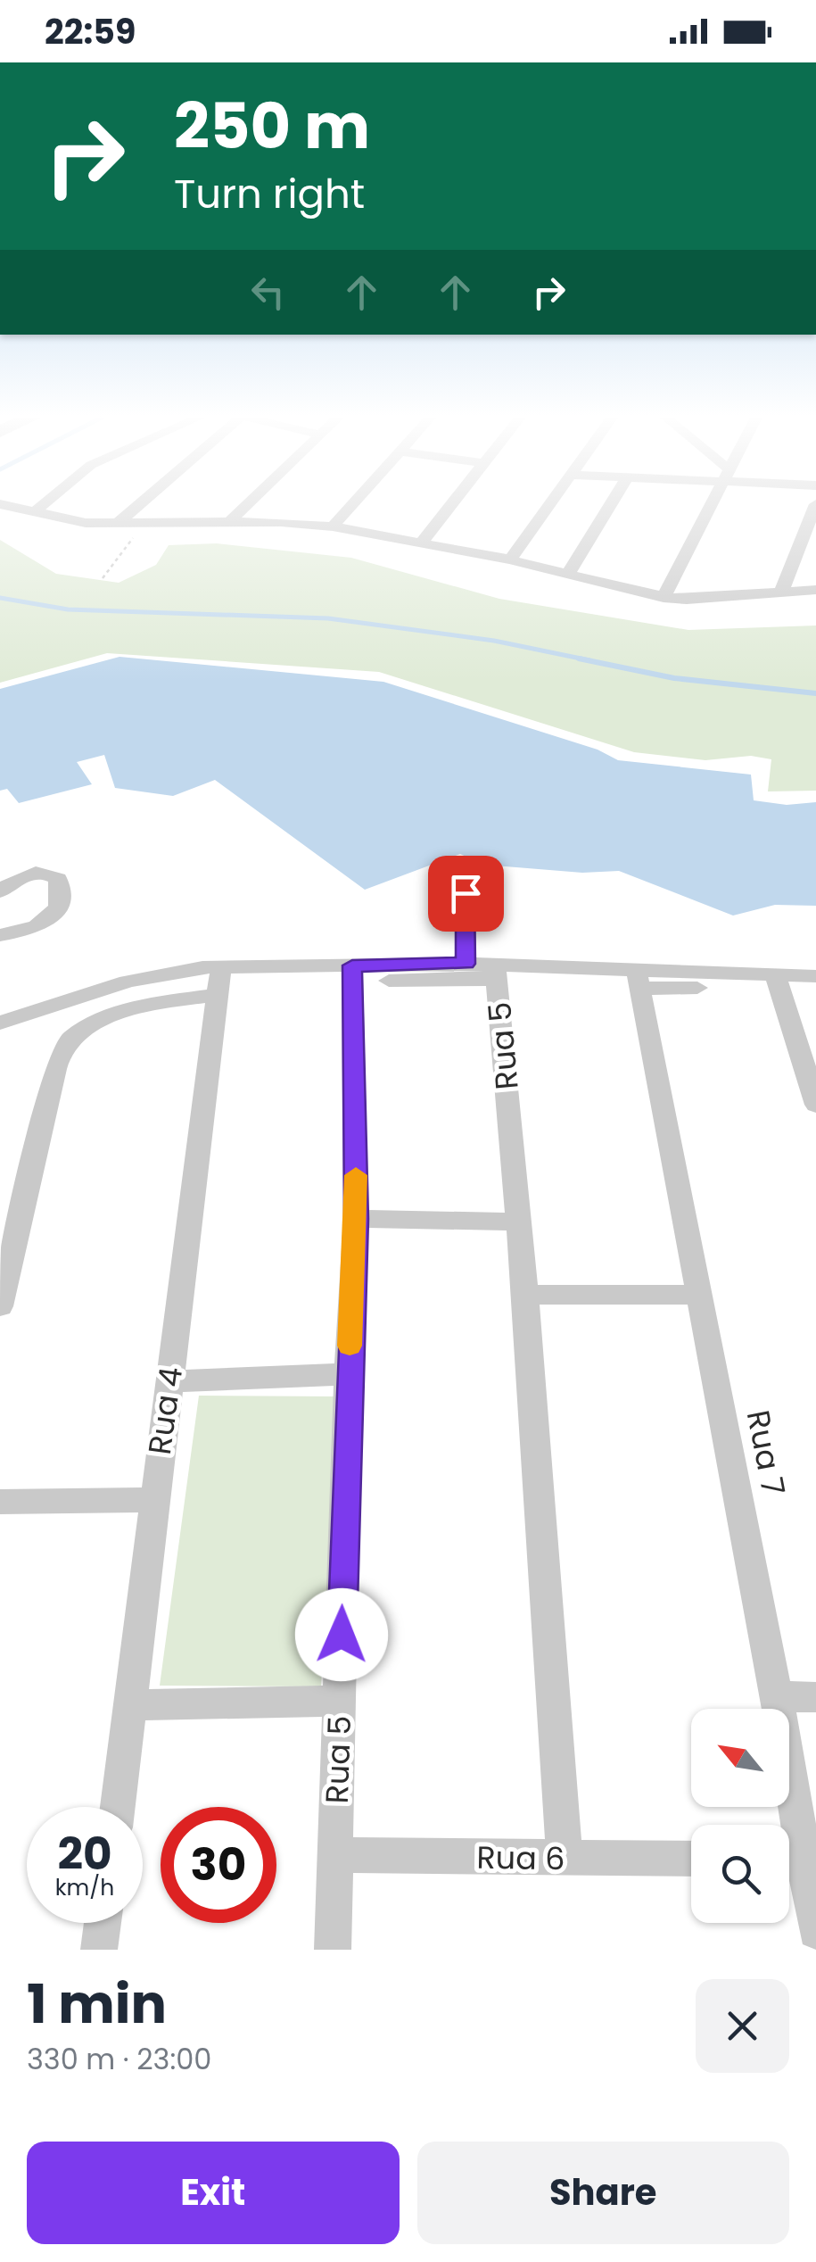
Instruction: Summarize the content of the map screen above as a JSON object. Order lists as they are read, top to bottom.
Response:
{
  "streets": {
    "street": [
      "Rua 5",
      "Rua 4",
      "Rua 7",
      "Rua 6"
    ]
  },
  "crossings": [
    ["Rua 5", "Rua 6"]
  ],
  "north": "top left",
  "page": {
    "status": "22:59",
    "turn": ["250 m", "Turn right"],
    "speed": "20 km/h",
    "limit": "30",
    "heading": ["1 min", "330 m · 23:00"],
    "buttons": ["Exit", "Share"]
  }
}
